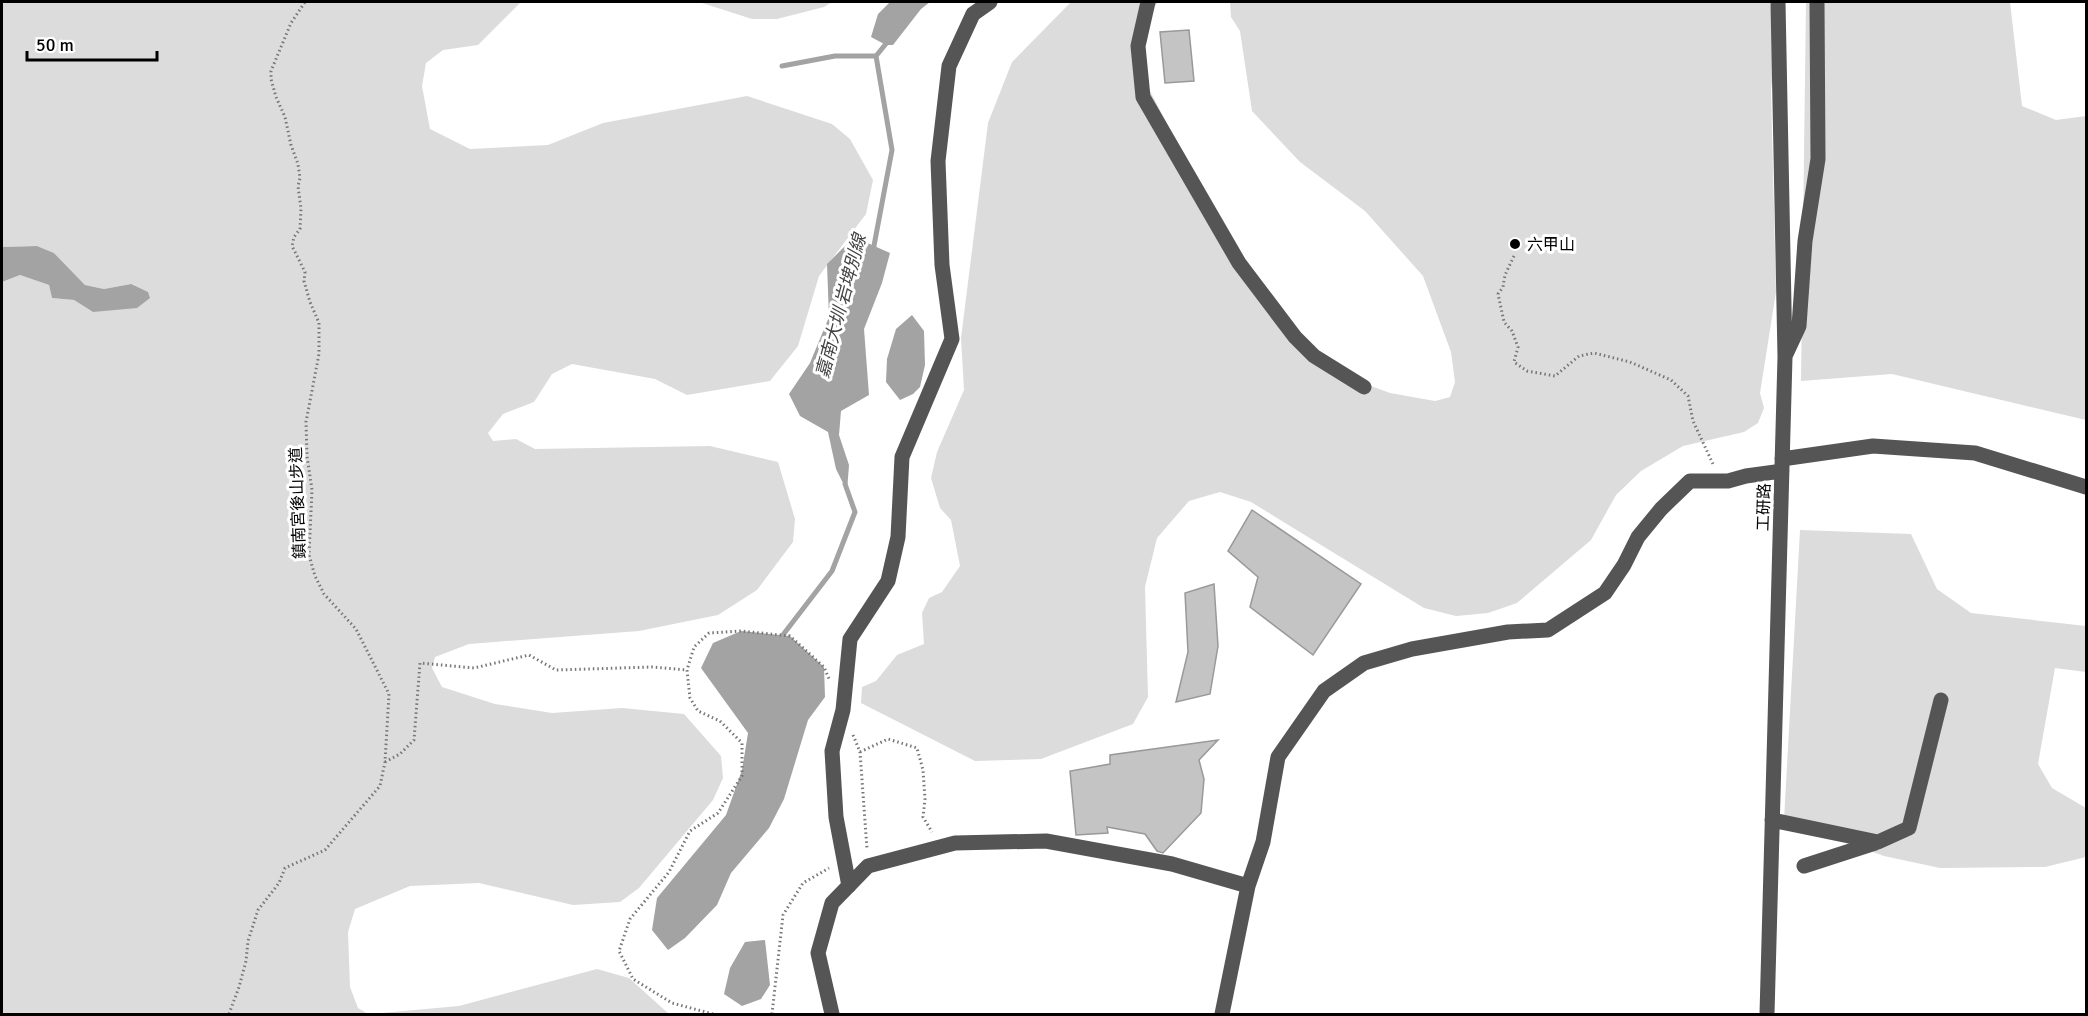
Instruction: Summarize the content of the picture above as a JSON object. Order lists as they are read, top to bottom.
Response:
{
  "streets": {
    "street": ["工研路"],
    "path": ["鎮南宮後山步道"]
  },
  "water": ["嘉南大圳 岩埤別線"],
  "places": ["六甲山"],
  "scale_bar": "50 m"
}
